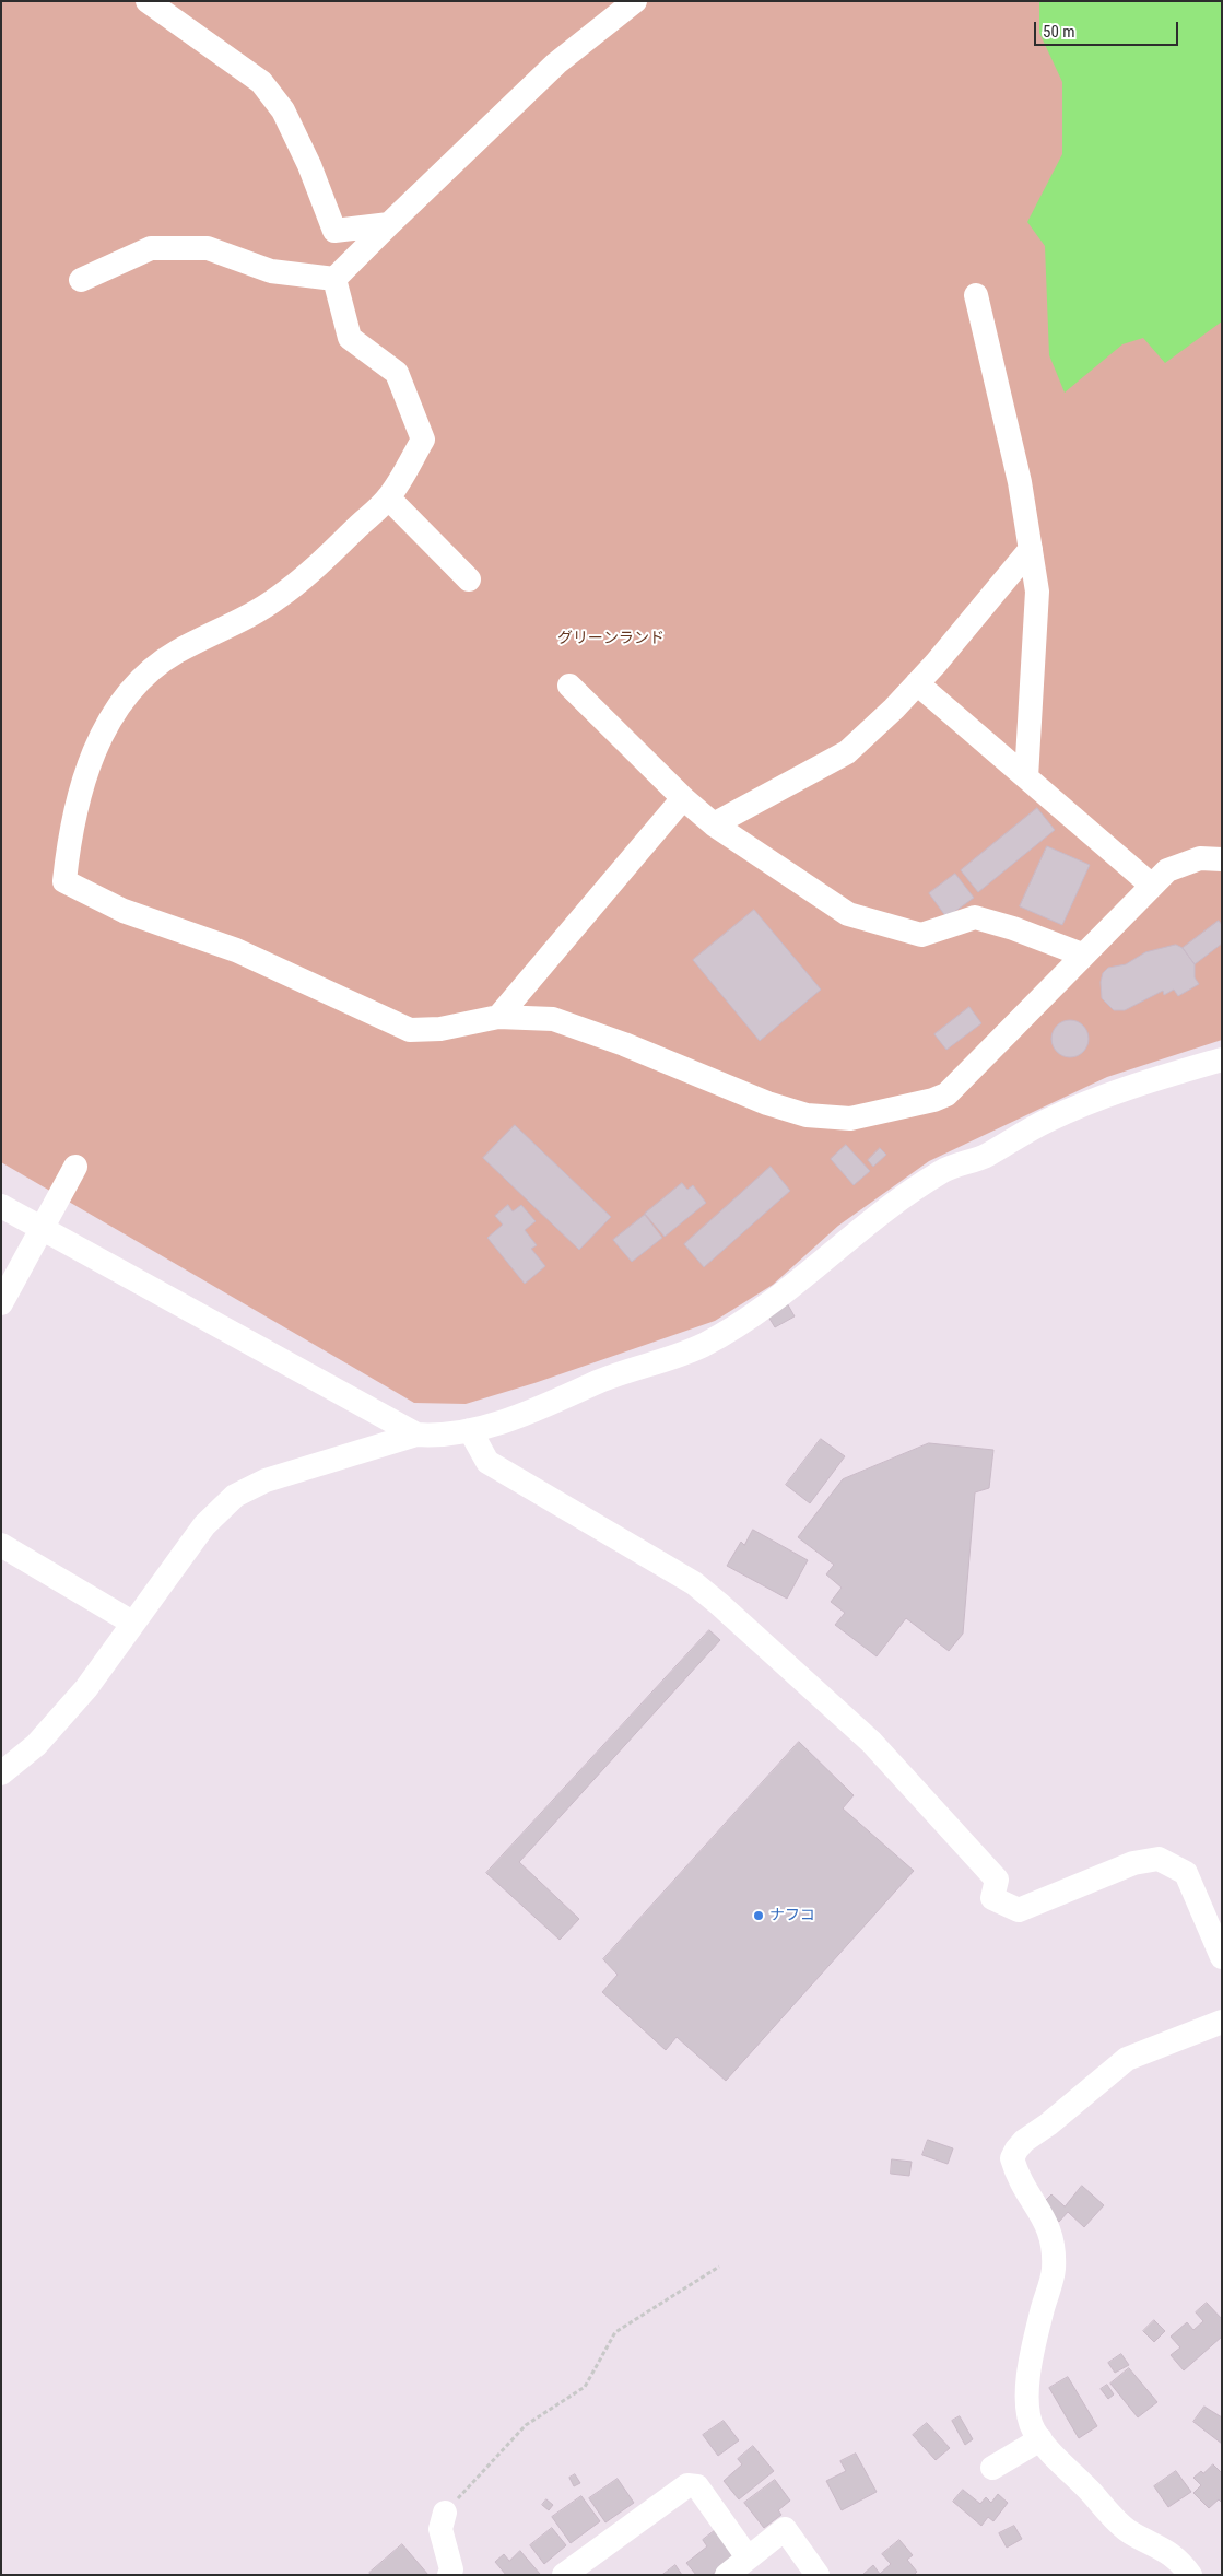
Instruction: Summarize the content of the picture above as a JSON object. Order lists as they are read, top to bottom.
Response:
{
  "parks": ["グリーンランド"],
  "places": ["ナフコ"],
  "scale_bar": "50 m"
}
